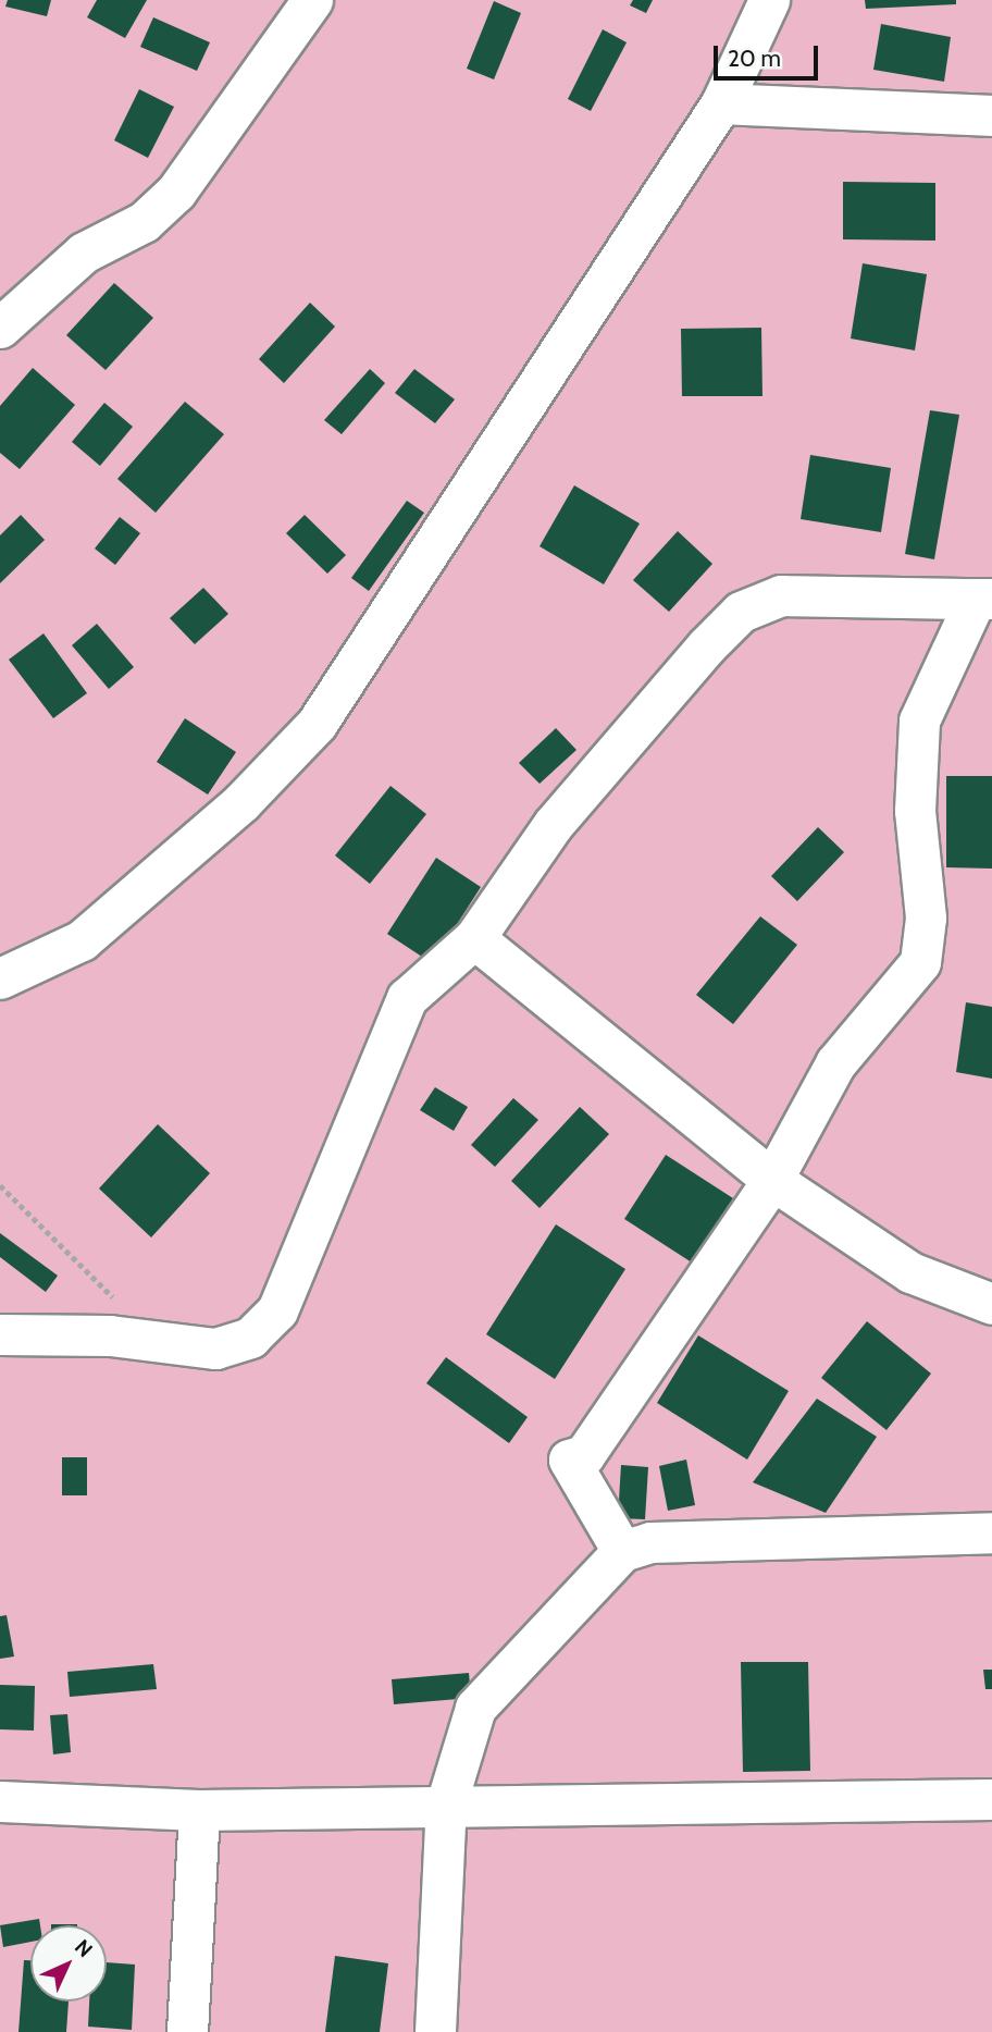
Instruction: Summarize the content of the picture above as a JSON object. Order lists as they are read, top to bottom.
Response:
{
  "scale_bar": "20 m",
  "north": "top right"
}
